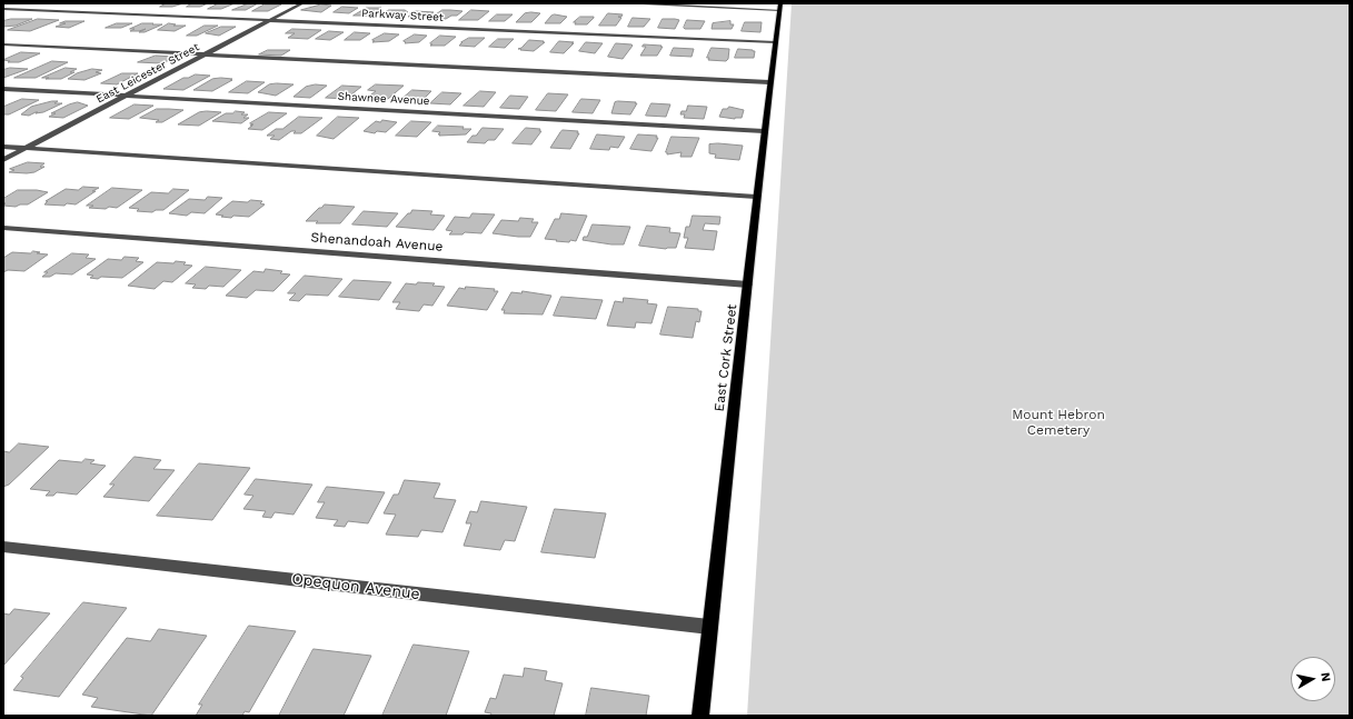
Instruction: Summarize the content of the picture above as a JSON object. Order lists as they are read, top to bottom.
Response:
{
  "streets": {
    "main road": ["East Cork Street"],
    "street": [
      "Parkway Street",
      "East Leicester Street",
      "Shawnee Avenue",
      "Shenandoah Avenue",
      "Opequon Avenue"
    ]
  },
  "crossings": [
    ["Parkway Street", "East Leicester Street"],
    ["Parkway Street", "East Cork Street"],
    ["East Leicester Street", "Shawnee Avenue"],
    ["Shawnee Avenue", "East Cork Street"],
    ["Shenandoah Avenue", "East Cork Street"],
    ["East Cork Street", "Opequon Avenue"]
  ],
  "parks": ["Mount Hebron Cemetery"],
  "north": "right"
}
